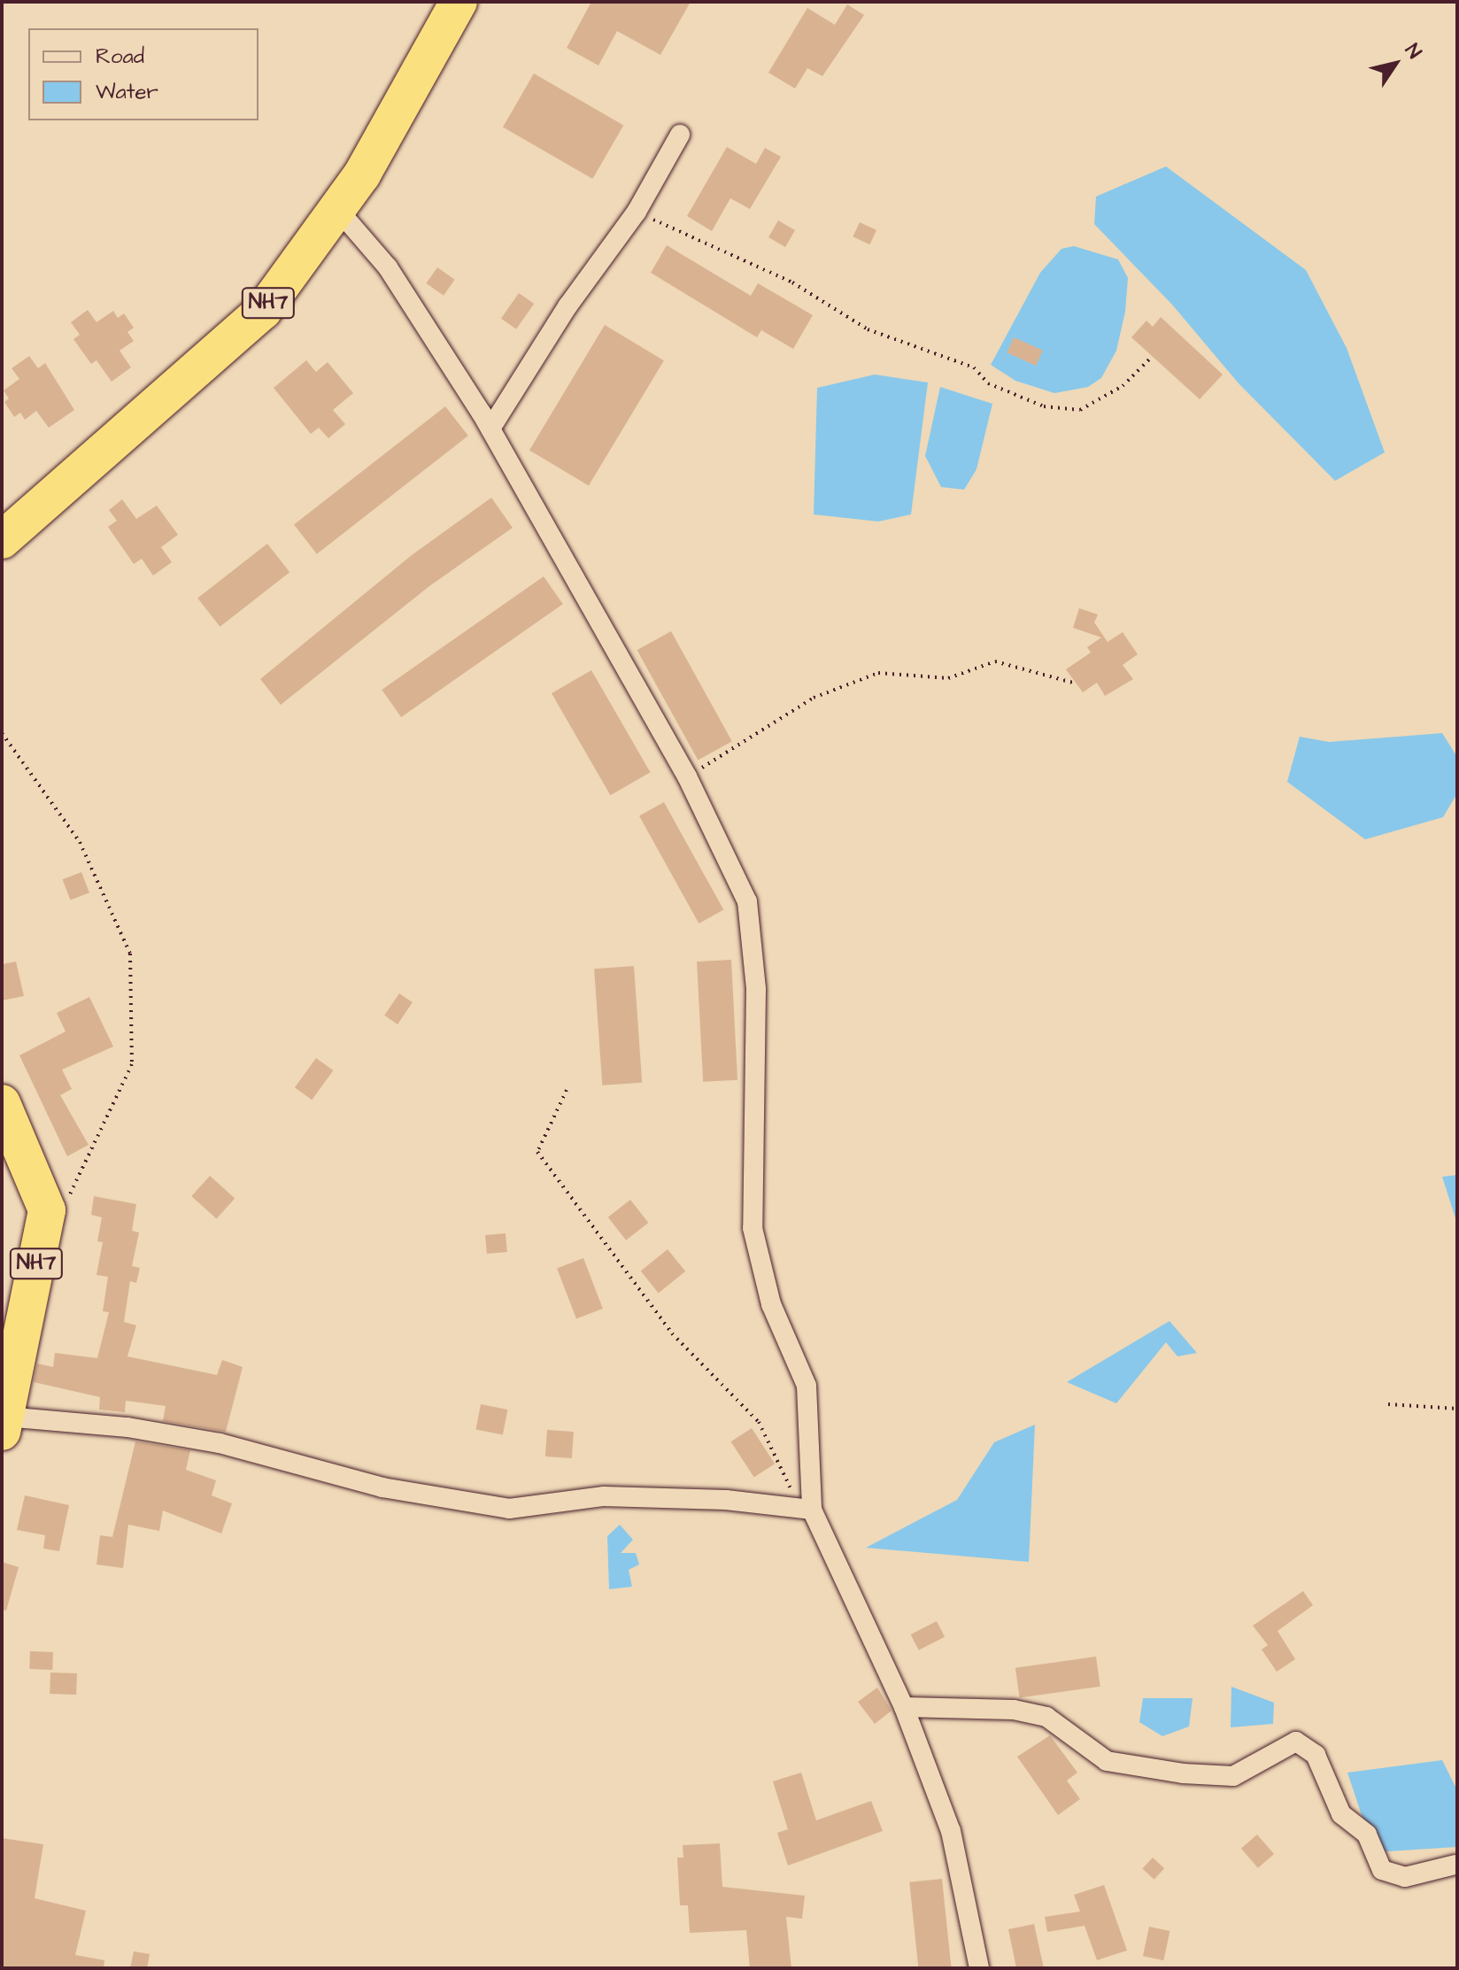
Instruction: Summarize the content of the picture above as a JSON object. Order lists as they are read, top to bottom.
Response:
{
  "streets": {
    "highway": ["NH7"]
  },
  "legend": ["Road", "Water"],
  "north": "top right"
}
